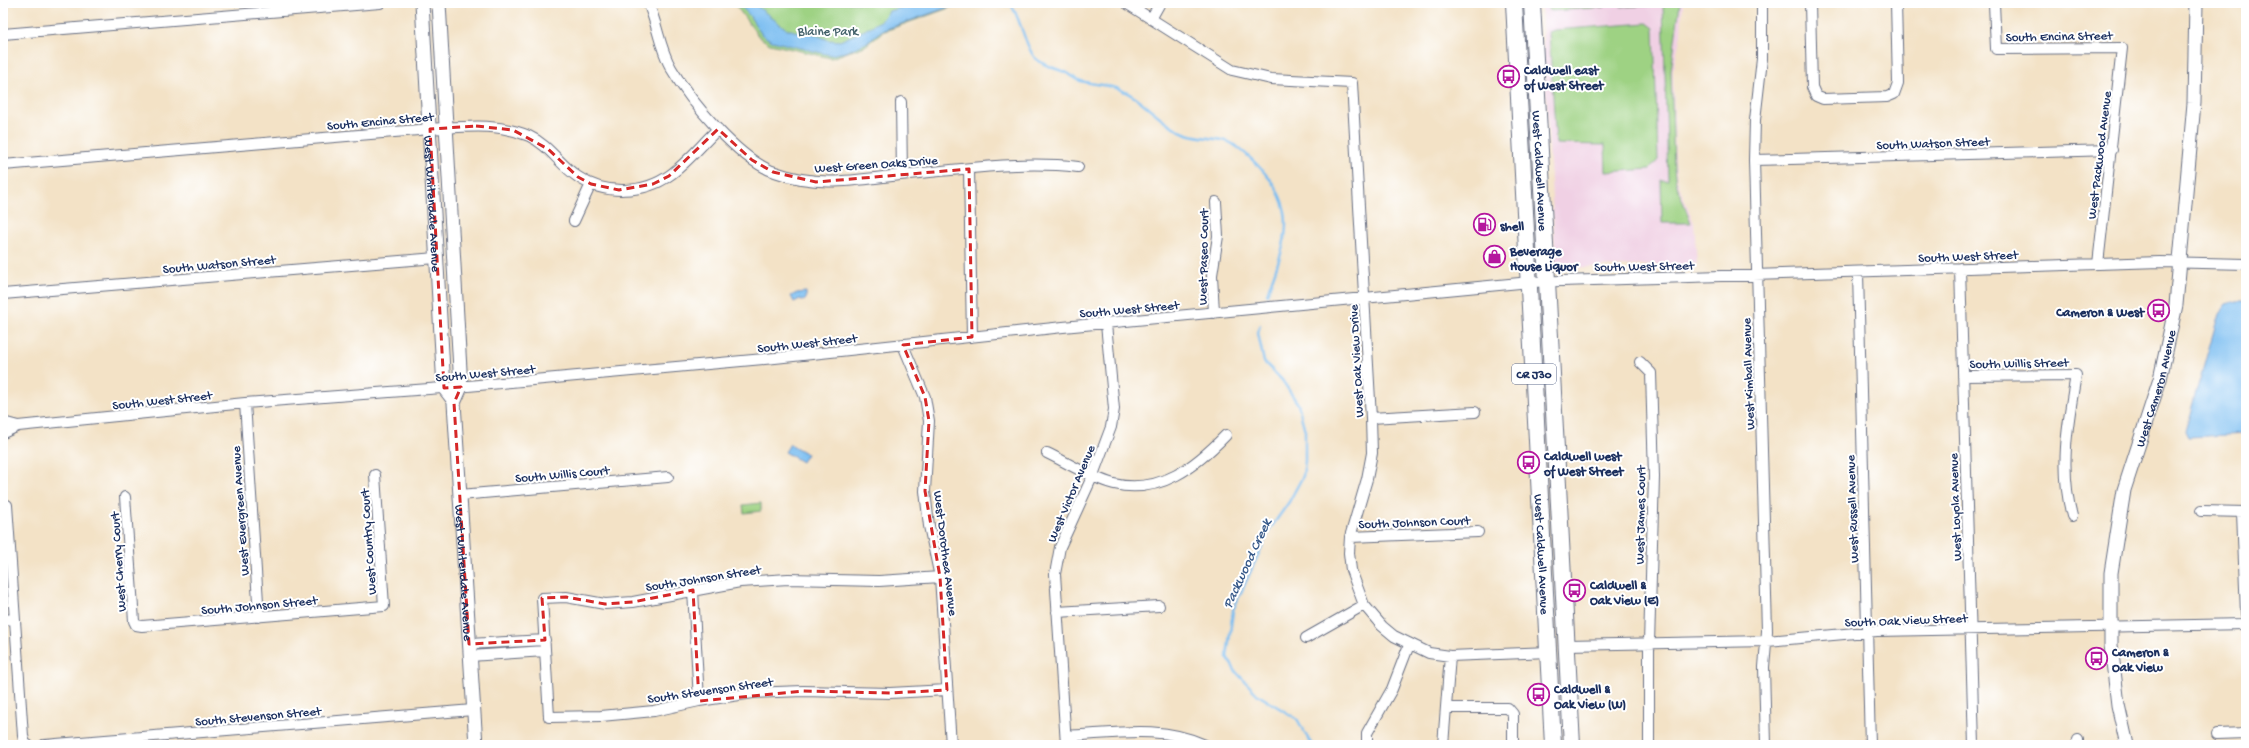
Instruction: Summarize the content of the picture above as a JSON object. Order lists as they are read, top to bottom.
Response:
{
  "streets": {
    "main road": ["West Caldwell Avenue", "CR J30"],
    "street": [
      "South Encina Street",
      "South Watson Street",
      "West Packwood Avenue",
      "West Green Oaks Drive",
      "West Whitendale Avenue",
      "South West Street",
      "West Paseo Court",
      "West Oak View Drive",
      "South Willis Street",
      "West Kimball Avenue",
      "West Cameron Avenue",
      "South Willis Court",
      "West Victor Avenue",
      "West Loyola Avenue",
      "West Russell Avenue",
      "West Evergreen Avenue",
      "West James Court",
      "South Johnson Court",
      "West Country Court",
      "West Dorothea Avenue",
      "West Cherry Court",
      "South Johnson Street",
      "South Oak View Street",
      "South Stevenson Street"
    ]
  },
  "crossings": [
    ["South Encina Street", "West Packwood Avenue"],
    ["South Encina Street", "West Green Oaks Drive"],
    ["South Encina Street", "West Whitendale Avenue"],
    ["South Watson Street", "West Packwood Avenue"],
    ["South Watson Street", "West Whitendale Avenue"],
    ["South Watson Street", "West Kimball Avenue"],
    ["West Packwood Avenue", "South West Street"],
    ["West Caldwell Avenue", "South West Street"],
    ["West Caldwell Avenue", "West Oak View Drive"],
    ["West Caldwell Avenue", "South Oak View Street"],
    ["West Whitendale Avenue", "South West Street"],
    ["West Whitendale Avenue", "South Willis Court"],
    ["West Whitendale Avenue", "South Stevenson Street"],
    ["South West Street", "West Paseo Court"],
    ["South West Street", "West Oak View Drive"],
    ["South West Street", "West Kimball Avenue"],
    ["South West Street", "West Cameron Avenue"],
    ["South West Street", "West Victor Avenue"],
    ["South West Street", "West Loyola Avenue"],
    ["South West Street", "West Russell Avenue"],
    ["South West Street", "West Evergreen Avenue"],
    ["South West Street", "West Dorothea Avenue"],
    ["West Oak View Drive", "South Johnson Court"],
    ["South Willis Street", "West Loyola Avenue"],
    ["West Kimball Avenue", "South Oak View Street"],
    ["West Cameron Avenue", "South Oak View Street"],
    ["West Loyola Avenue", "South Oak View Street"],
    ["West Russell Avenue", "South Oak View Street"],
    ["West Evergreen Avenue", "South Johnson Street"],
    ["West James Court", "South Oak View Street"],
    ["West Country Court", "South Johnson Street"],
    ["West Dorothea Avenue", "South Johnson Street"],
    ["West Dorothea Avenue", "South Stevenson Street"],
    ["West Cherry Court", "South Johnson Street"]
  ],
  "water": ["Packwood Creek"],
  "parks": ["Blaine Park"],
  "places": {
    "bus stop": [
      "Caldwell east of West Street",
      "Cameron & West",
      "Caldwell west of West Street",
      "Caldwell & Oak View (E)",
      "Cameron & Oak View",
      "Caldwell & Oak View (W)"
    ],
    "fuel station": ["shell"],
    "shop": ["Beverage House Liquor"]
  }
}
